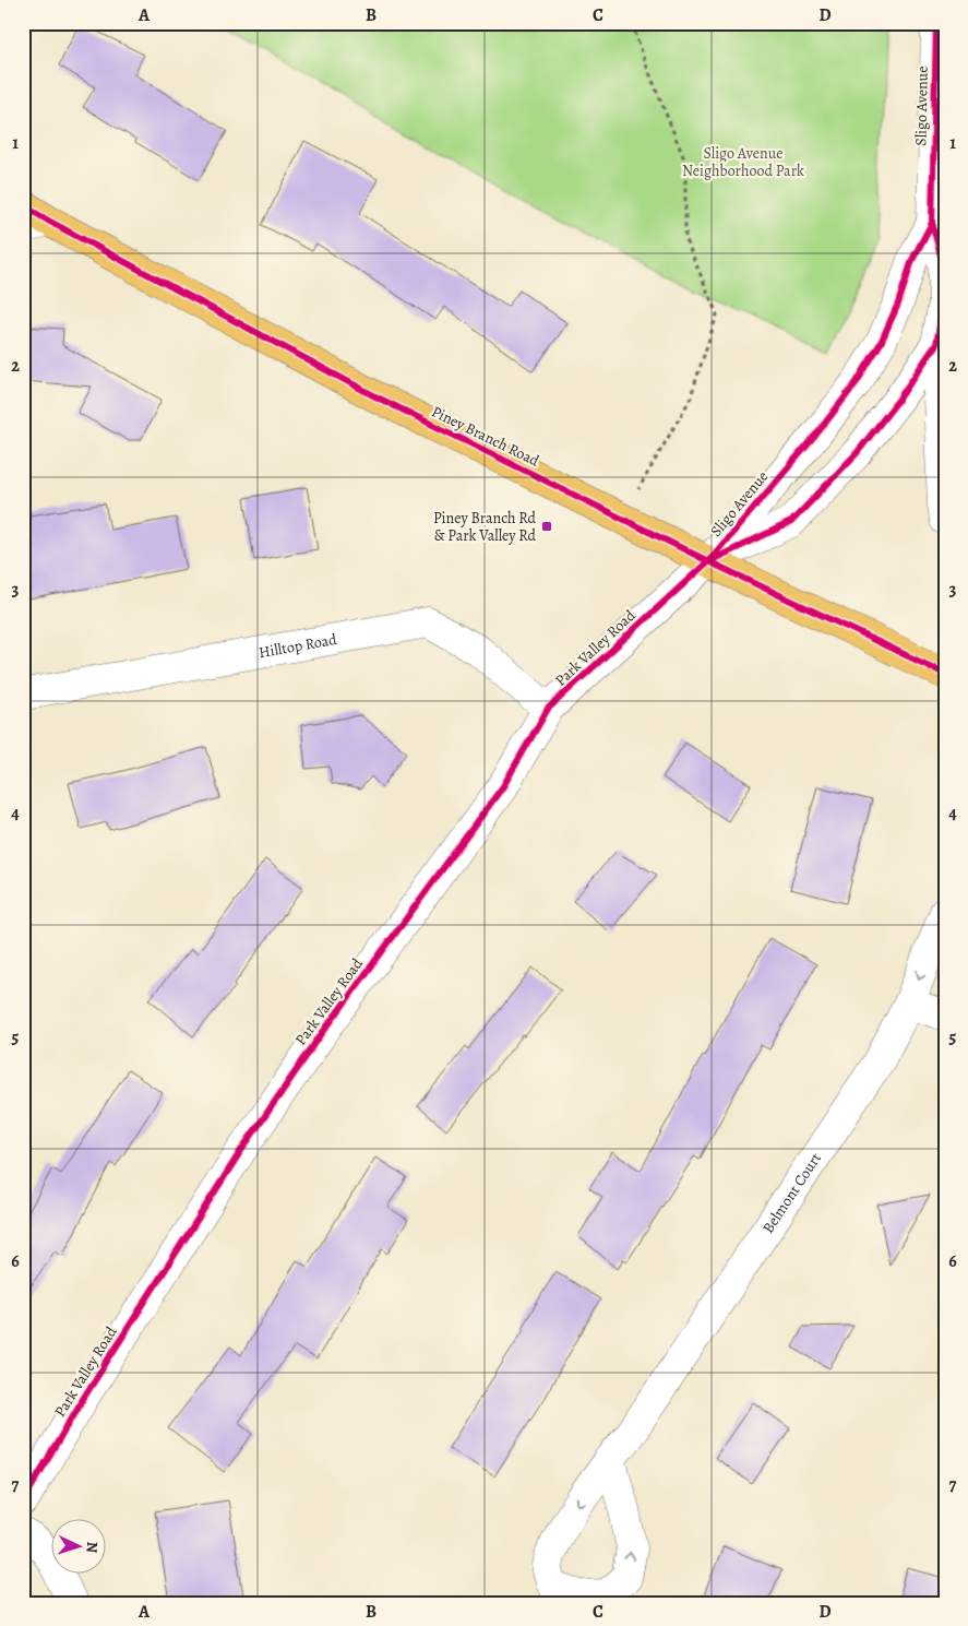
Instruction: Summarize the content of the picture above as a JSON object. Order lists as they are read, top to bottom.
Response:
{
  "streets": {
    "main road": ["Piney Branch Road"],
    "street": [
      "Sligo Avenue",
      "Hilltop Road",
      "Park Valley Road",
      "Belmont Court"
    ]
  },
  "crossings": [
    ["Sligo Avenue", "Piney Branch Road"],
    ["Sligo Avenue", "Park Valley Road"],
    ["Piney Branch Road", "Park Valley Road"],
    ["Hilltop Road", "Park Valley Road"]
  ],
  "parks": ["Sligo Avenue Neighborhood Park"],
  "places": {
    "transit": ["Piney Branch Rd & Park Valley Rd"]
  },
  "north": "right",
  "grid": {
    "columns": [
      "A",
      "B",
      "C",
      "D"
    ],
    "rows": [
      "1",
      "2",
      "3",
      "4",
      "5",
      "6",
      "7"
    ]
  }
}
